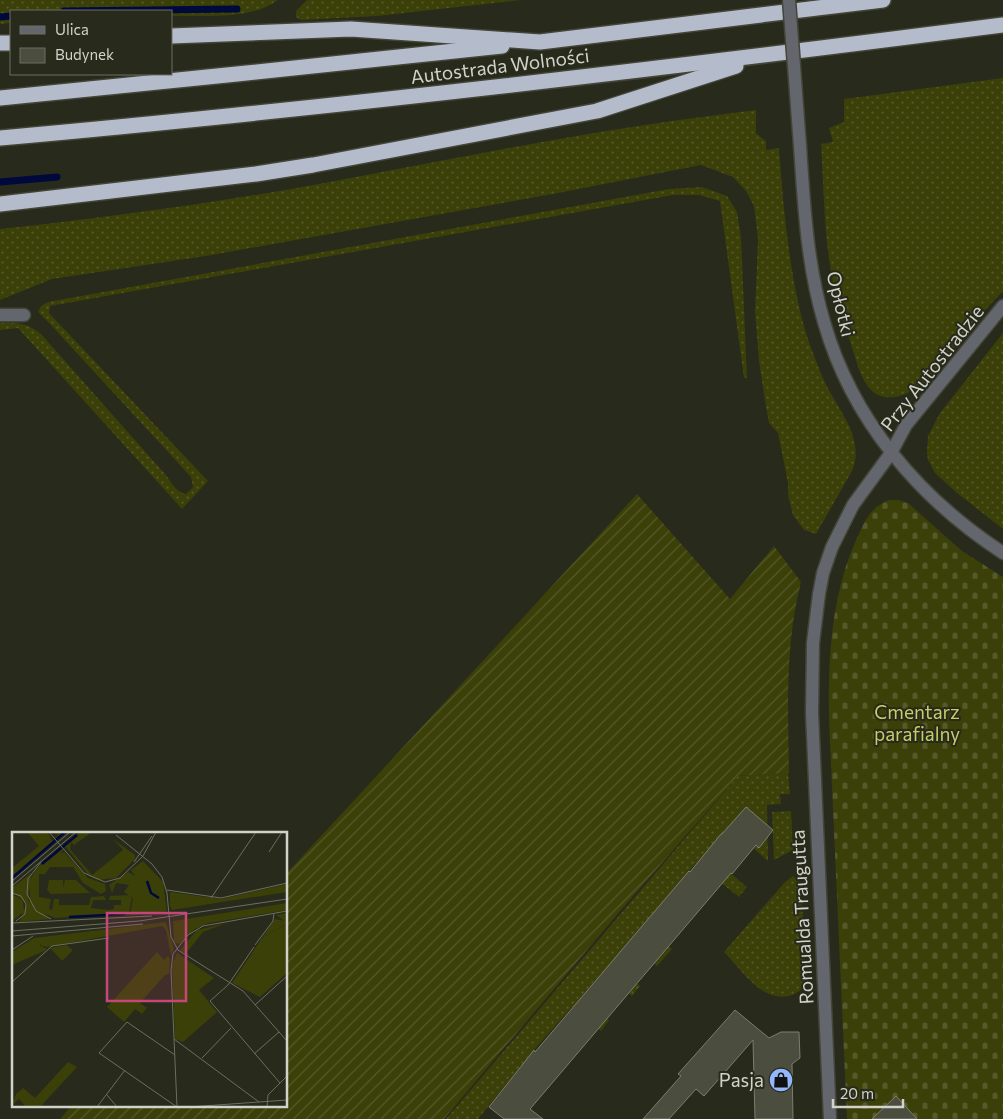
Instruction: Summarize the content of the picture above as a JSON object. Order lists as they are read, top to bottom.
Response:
{
  "streets": {
    "highway": ["Autostrada Wolności"],
    "street": ["Opłotki", "Przy Autostradzie", "Romualda Traugutta"]
  },
  "crossings": [
    ["Opłotki", "Przy Autostradzie"],
    ["Przy Autostradzie", "Romualda Traugutta"]
  ],
  "parks": ["Cmentarz parafialny"],
  "places": {
    "shop": ["Pasja"]
  },
  "legend": ["Ulica", "Budynek"],
  "scale_bar": "20 m"
}
